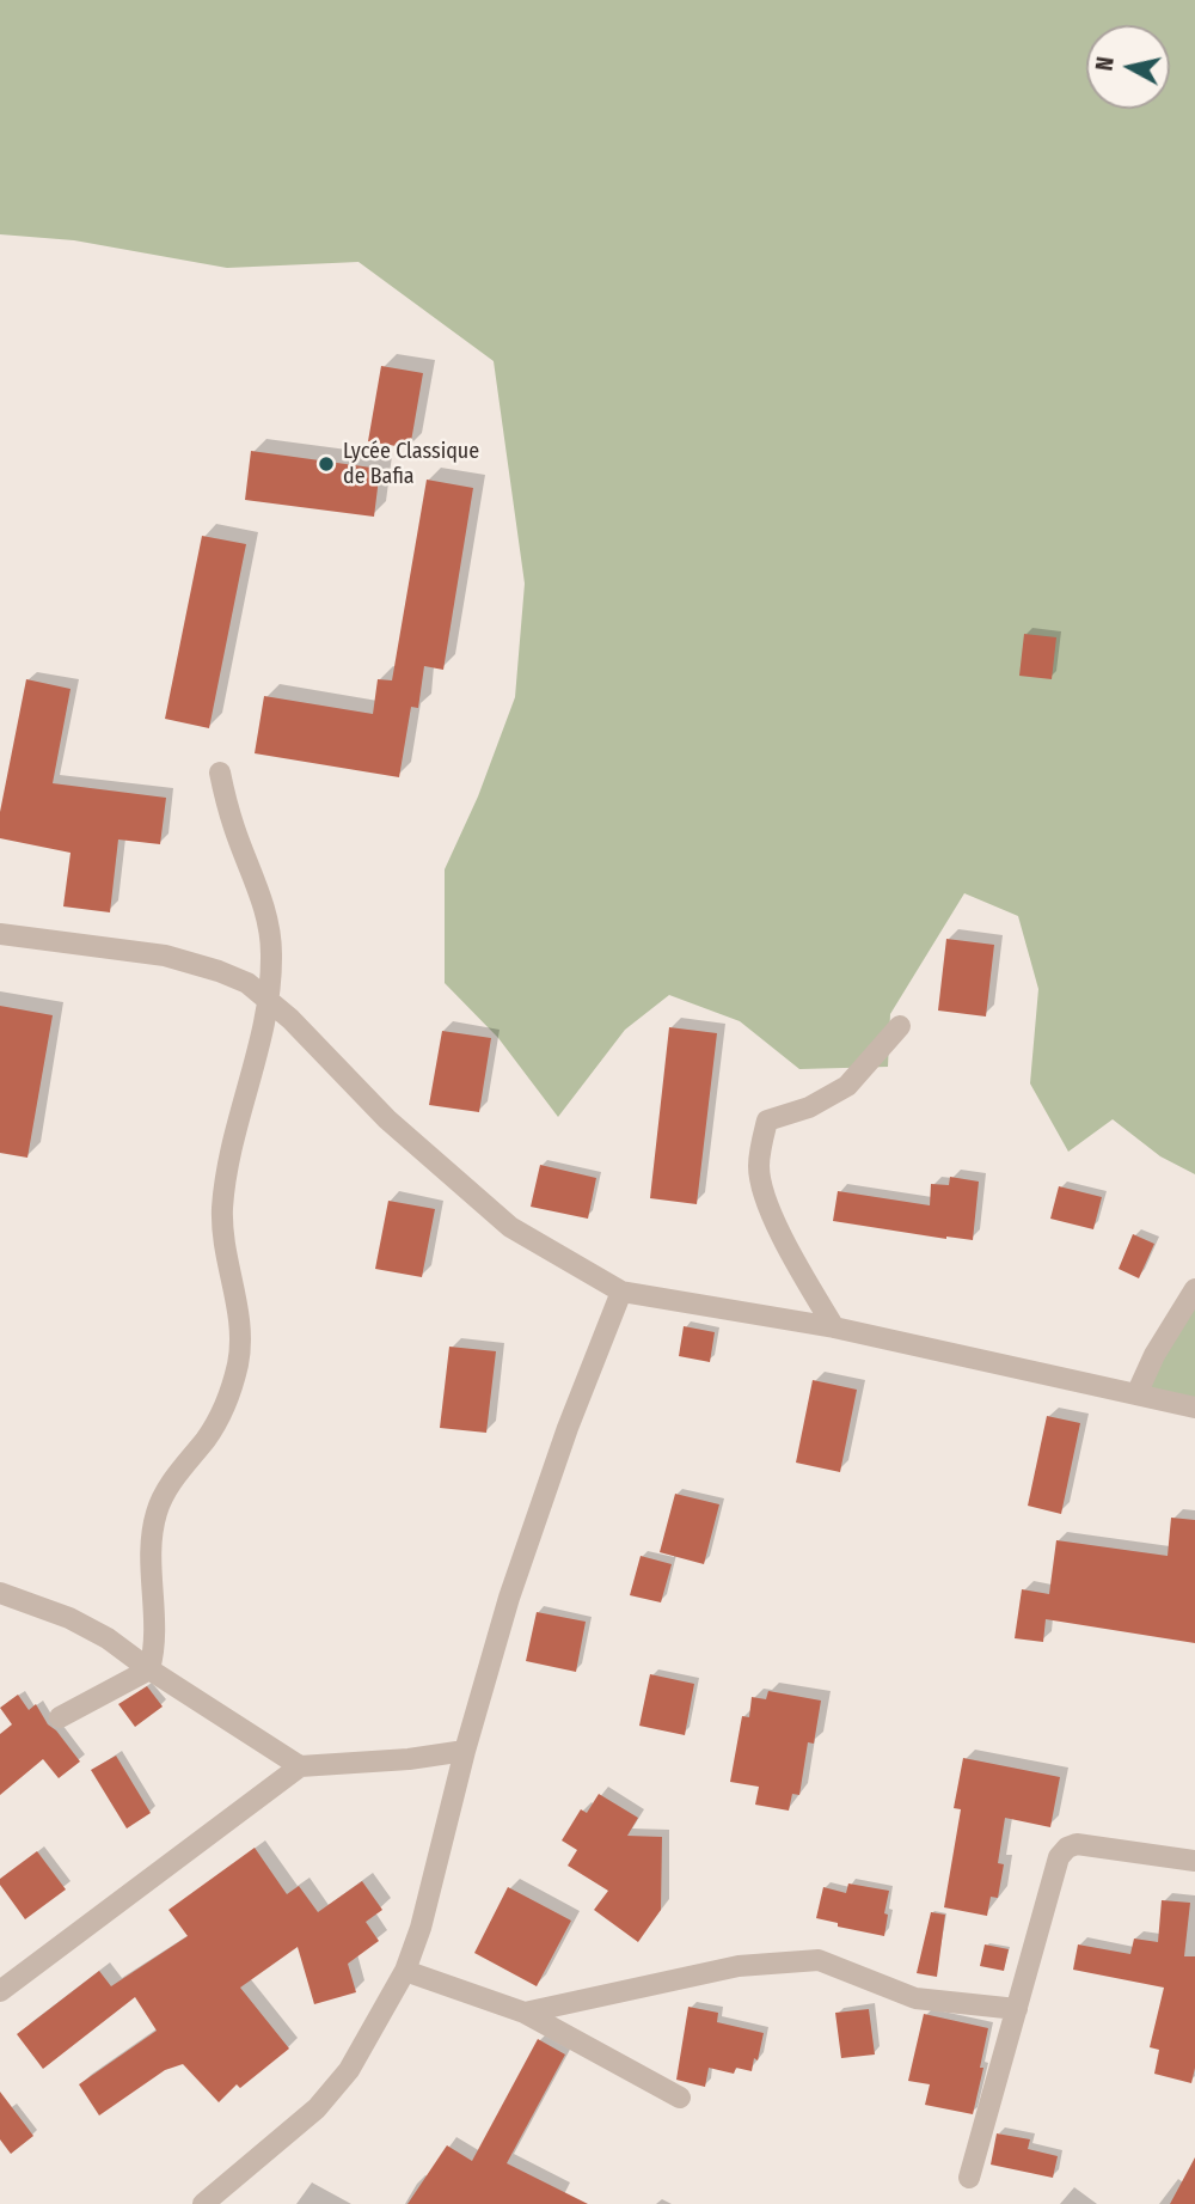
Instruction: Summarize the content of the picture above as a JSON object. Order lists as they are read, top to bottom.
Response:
{
  "places": ["Lycée Classique de Bafia"],
  "north": "left"
}
